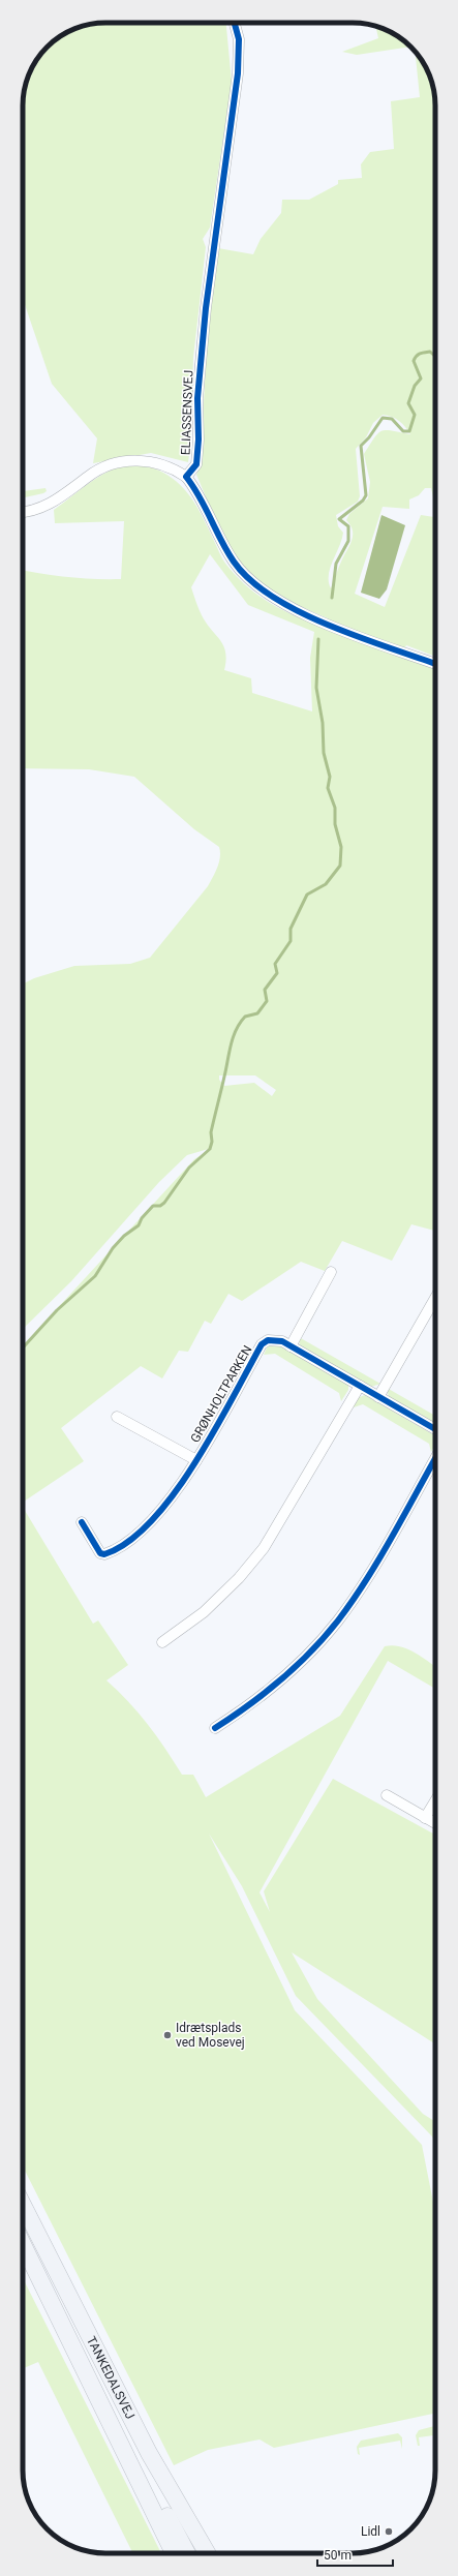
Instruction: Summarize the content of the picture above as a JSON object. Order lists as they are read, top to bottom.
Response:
{
  "streets": {
    "highway": ["TANKEDALSVEJ"],
    "street": ["ELIASSENSVEJ", "GRØNHOLTPARKEN"]
  },
  "places": ["Idrætsplads ved Mosevej", "Lidl"],
  "scale_bar": "50 m"
}
